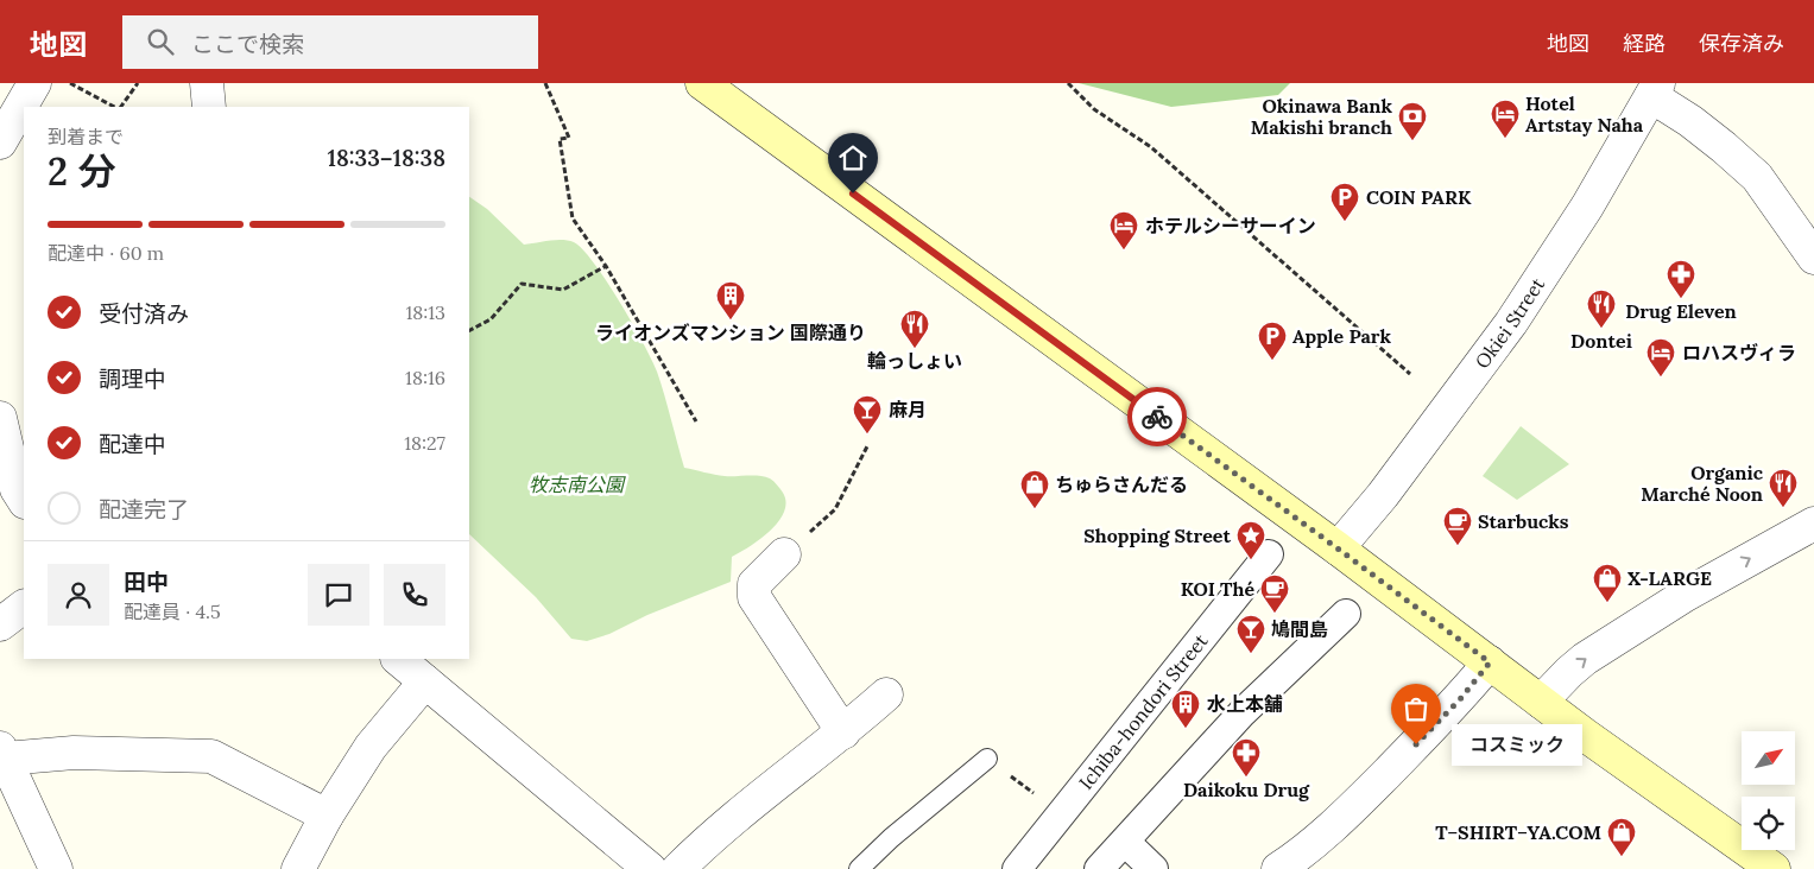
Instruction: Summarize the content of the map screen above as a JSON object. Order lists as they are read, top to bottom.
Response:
{
  "streets": {
    "street": ["Okiei Street", "Ichiba-hondori Street"]
  },
  "parks": ["牧志南公園"],
  "places": {
    "hotel": ["Hotel Artstay Naha", "ホテルシーサーイン", "ロハスヴィラ"],
    "bank": ["Okinawa Bank Makishi branch"],
    "parking": ["COIN PARK", "Apple Park"],
    "pharmacy": ["Drug Eleven", "Daikoku Drug"],
    "building": ["ライオンズマンション 国際通り", "水上本舗"],
    "restaurant": ["Dontei", "輪っしょい", "Organic Marché Noon"],
    "bar": ["麻月", "鳩間島"],
    "shop": ["ちゅらさんだる", "X-LARGE", "T−SHIRT−YA.COM"],
    "cafe": ["Starbucks", "KOI Thé"],
    "place": ["Shopping Street"],
    "other": ["コスミック"]
  },
  "north": "top right",
  "page": {
    "header": "地図",
    "search": "ここで検索",
    "nav": ["地図", "経路", "保存済み"],
    "heading": ["2 分", "到着まで", "18:33–18:38"],
    "panel": ["田中", "配達員 · 4.5"],
    "bar": "配達中 · 60 m",
    "list": [
      ["受付済み", "18:13"],
      ["調理中", "18:16"],
      ["配達中", "18:27"],
      "配達完了"
    ],
    "bubble": "コスミック"
  }
}
